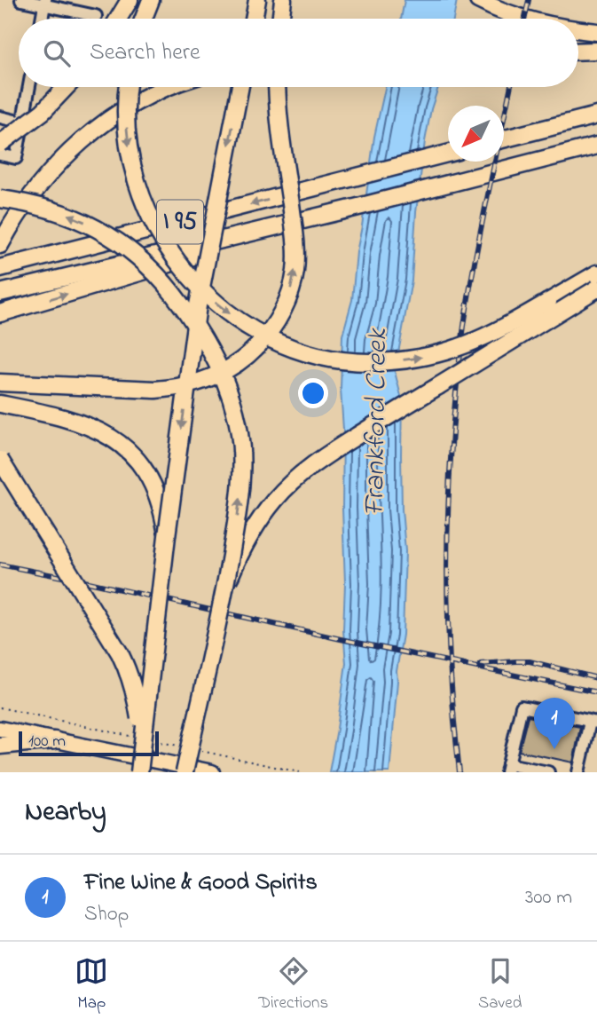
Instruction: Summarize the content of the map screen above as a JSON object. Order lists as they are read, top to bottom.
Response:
{
  "streets": {
    "highway": ["I 95"]
  },
  "water": ["Frankford Creek"],
  "scale_bar": "100 m",
  "north": "bottom left",
  "page": {
    "search": "Search here",
    "pins": "1",
    "scale": "100 m",
    "heading": "Nearby",
    "list": [
      {
        "mark": "1",
        "name": "Fine Wine & Good Spirits",
        "note": "Shop",
        "value": "300 m"
      }
    ],
    "nav": ["Map", "Directions", "Saved"]
  }
}
